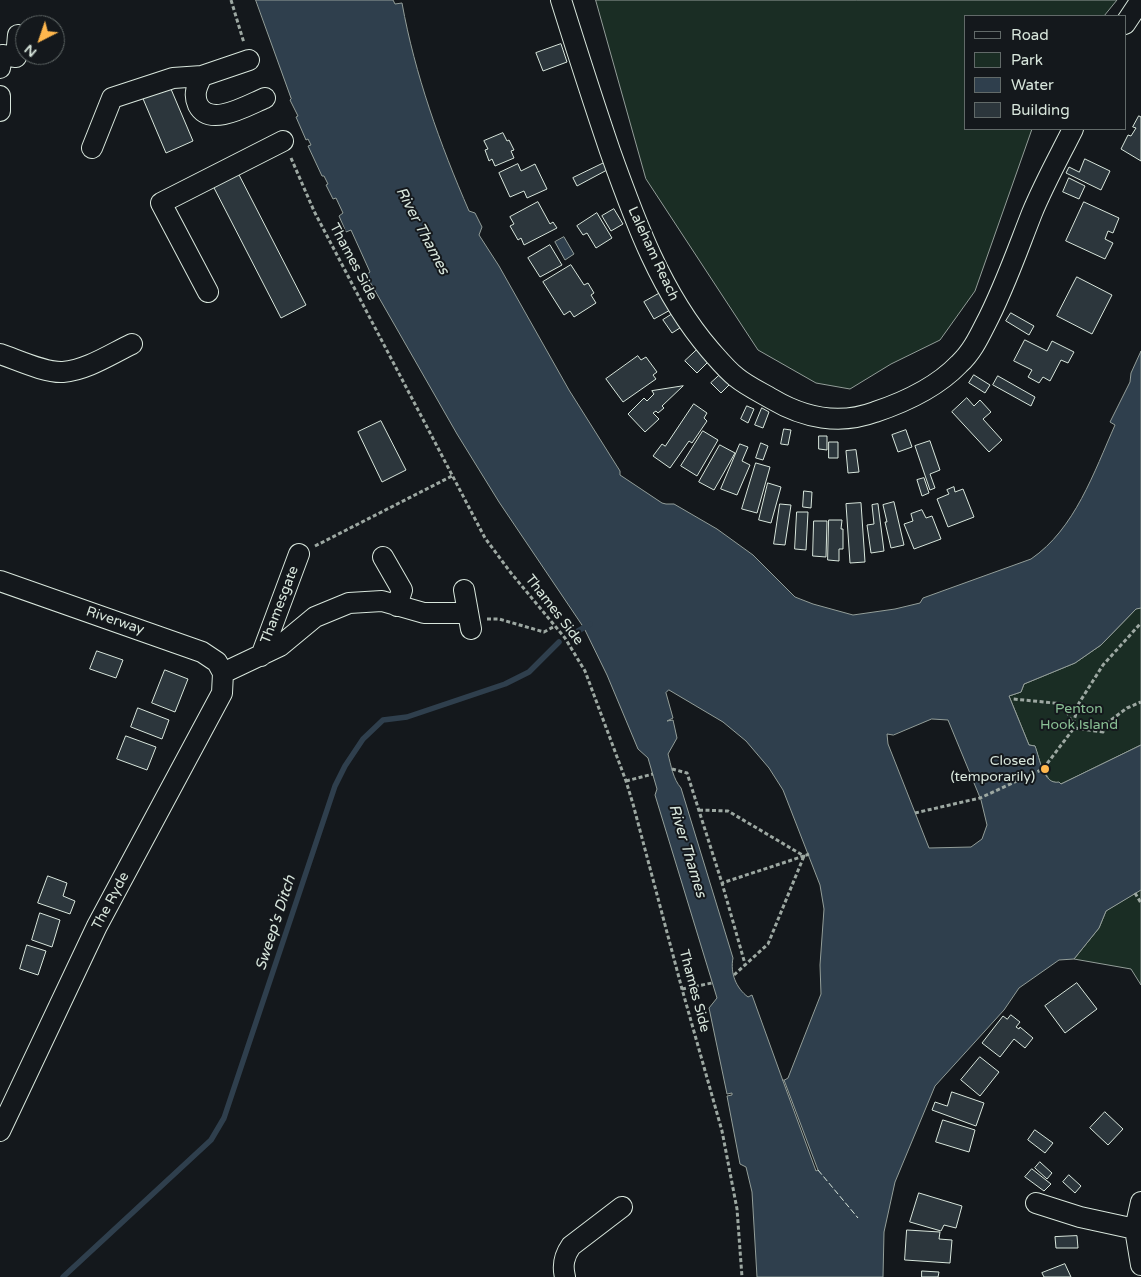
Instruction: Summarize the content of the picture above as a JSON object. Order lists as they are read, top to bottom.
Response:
{
  "streets": {
    "street": [
      "Laleham Reach",
      "Thamesgate",
      "Riverway",
      "The Ryde"
    ],
    "path": ["Thames Side"]
  },
  "crossings": [
    ["Thamesgate", "Riverway"],
    ["Thamesgate", "The Ryde"],
    ["Riverway", "The Ryde"]
  ],
  "water": ["River Thames", "Sweep's Ditch"],
  "parks": ["Penton Hook Island"],
  "places": ["Closed (temporarily)"],
  "legend": [
    "Road",
    "Park",
    "Water",
    "Building"
  ],
  "north": "bottom left"
}
